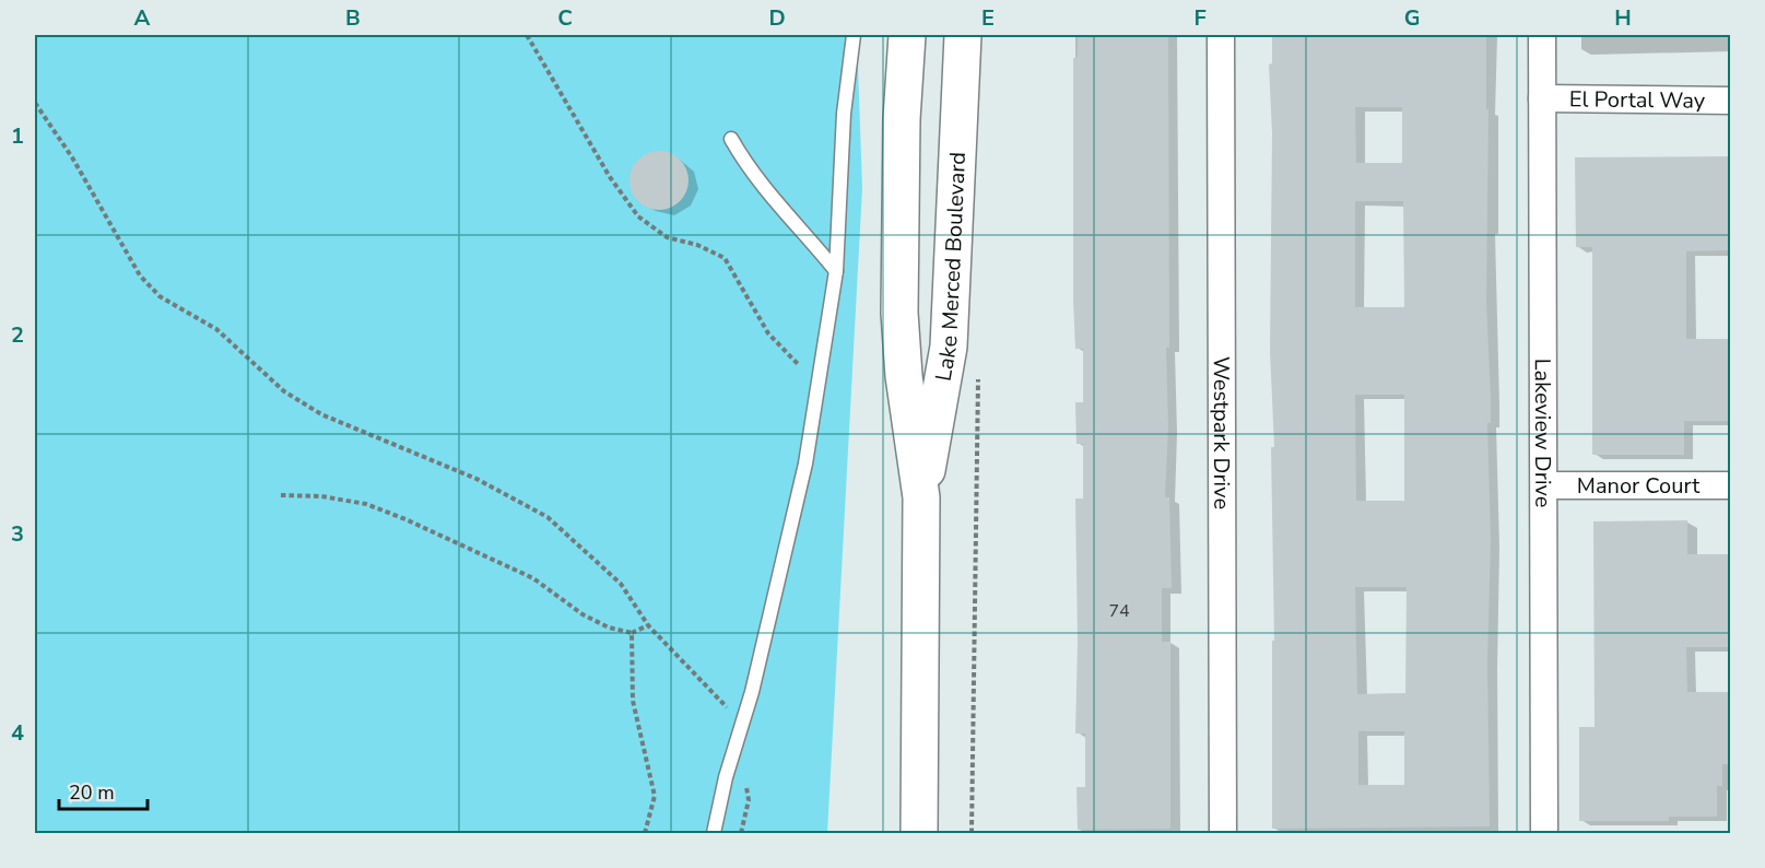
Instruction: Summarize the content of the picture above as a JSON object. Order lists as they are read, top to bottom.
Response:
{
  "streets": {
    "main road": ["Lake Merced Boulevard"],
    "street": [
      "El Portal Way",
      "Westpark Drive",
      "Lakeview Drive",
      "Manor Court"
    ]
  },
  "crossings": [
    ["El Portal Way", "Lakeview Drive"],
    ["Lakeview Drive", "Manor Court"]
  ],
  "house_numbers": ["74"],
  "scale_bar": "20 m",
  "grid": {
    "columns": [
      "A",
      "B",
      "C",
      "D",
      "E",
      "F",
      "G",
      "H"
    ],
    "rows": [
      "1",
      "2",
      "3",
      "4"
    ]
  }
}
